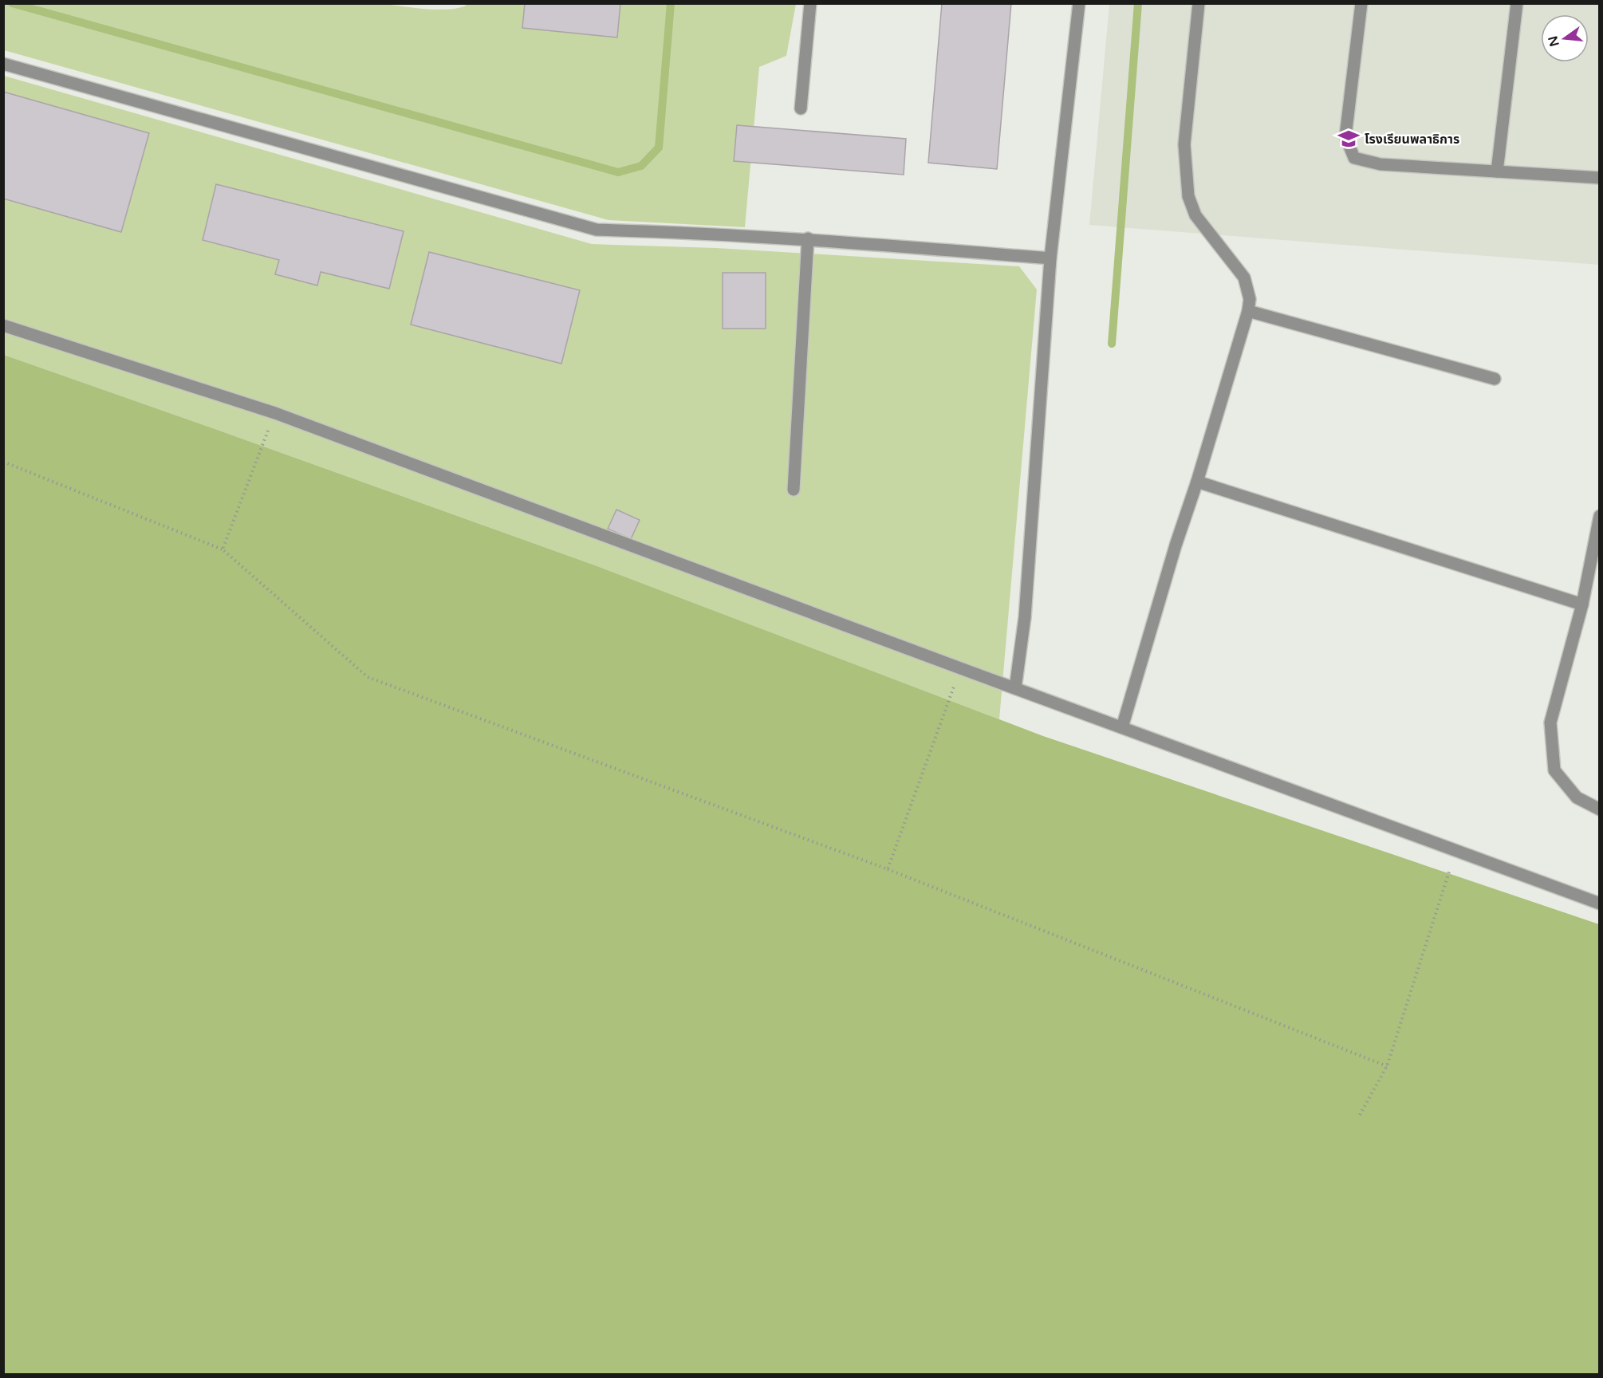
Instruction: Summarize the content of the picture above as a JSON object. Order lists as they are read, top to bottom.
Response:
{
  "places": {
    "school or university": ["โรงเรียนพลาธิการ"]
  },
  "north": "left"
}
